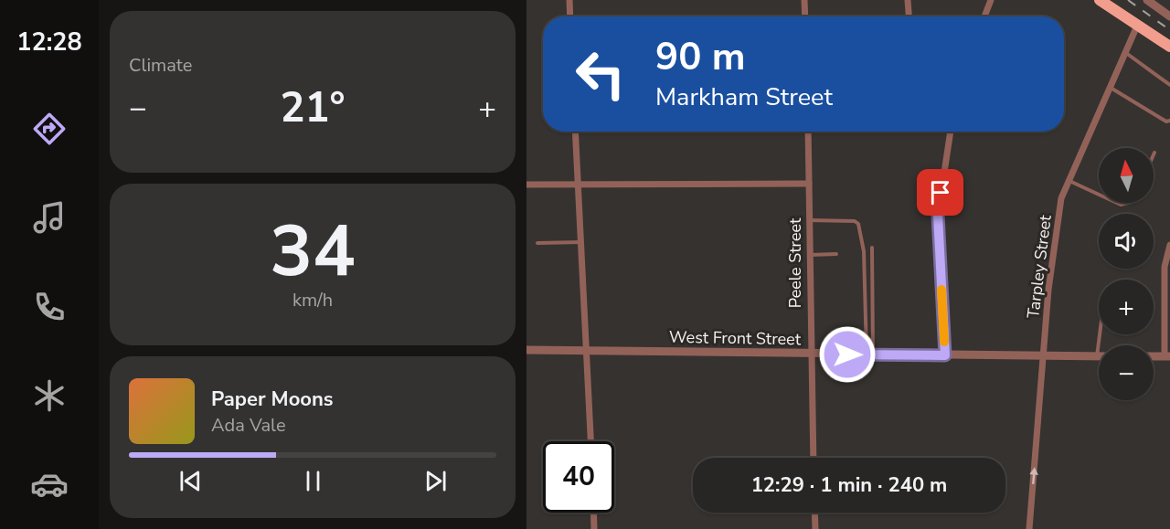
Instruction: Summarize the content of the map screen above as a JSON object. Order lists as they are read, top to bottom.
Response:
{
  "streets": {
    "street": ["Peele Street", "Tarpley Street", "West Front Street"]
  },
  "crossings": [
    ["Peele Street", "West Front Street"],
    ["Tarpley Street", "West Front Street"]
  ],
  "north": "top",
  "page": {
    "tabs": "12:28",
    "tile": [
      "Climate",
      ["34", "km/h"]
    ],
    "turn": ["90 m", "Markham Street"],
    "heat": ["−", "21°", "+"],
    "map_buttons": ["+", "−"],
    "song": ["Paper Moons", "Ada Vale"],
    "limit": "40",
    "trip": "12:29 · 1 min · 240 m"
  }
}
